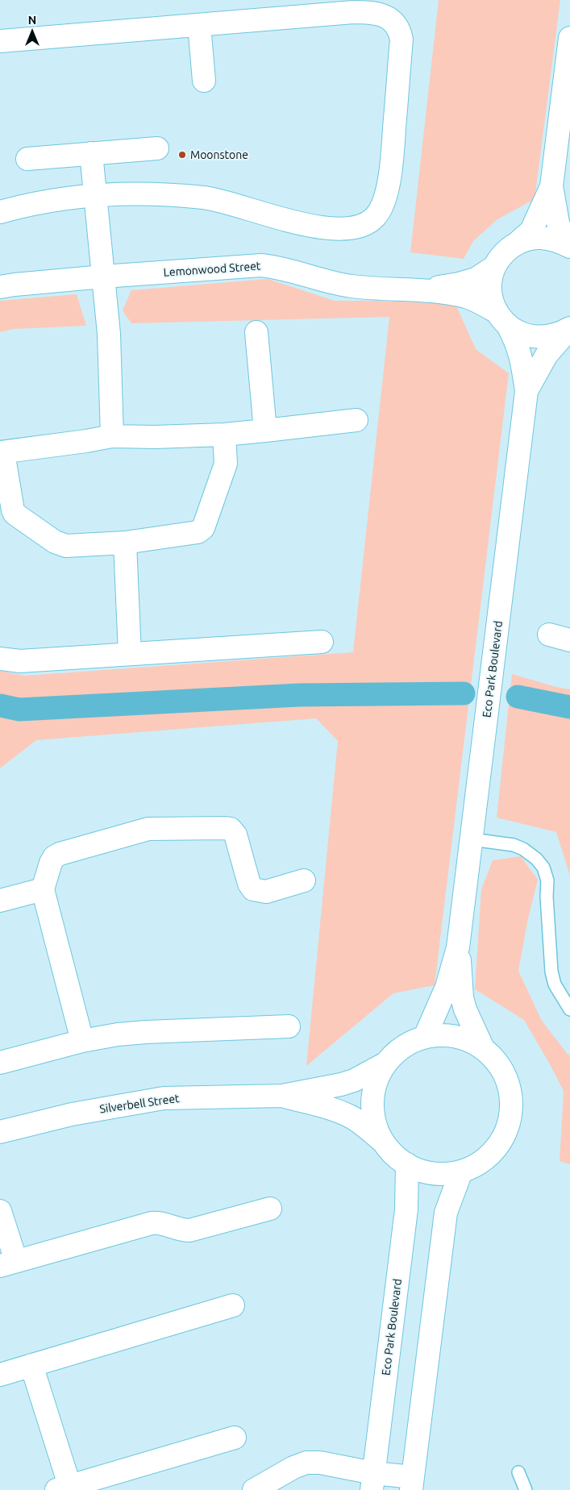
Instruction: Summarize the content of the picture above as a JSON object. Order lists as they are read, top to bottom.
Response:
{
  "streets": {
    "street": ["Lemonwood Street", "Eco Park Boulevard", "Silverbell Street"]
  },
  "crossings": [
    ["Lemonwood Street", "Eco Park Boulevard"],
    ["Eco Park Boulevard", "Silverbell Street"]
  ],
  "places": ["Moonstone"],
  "north": "top"
}
